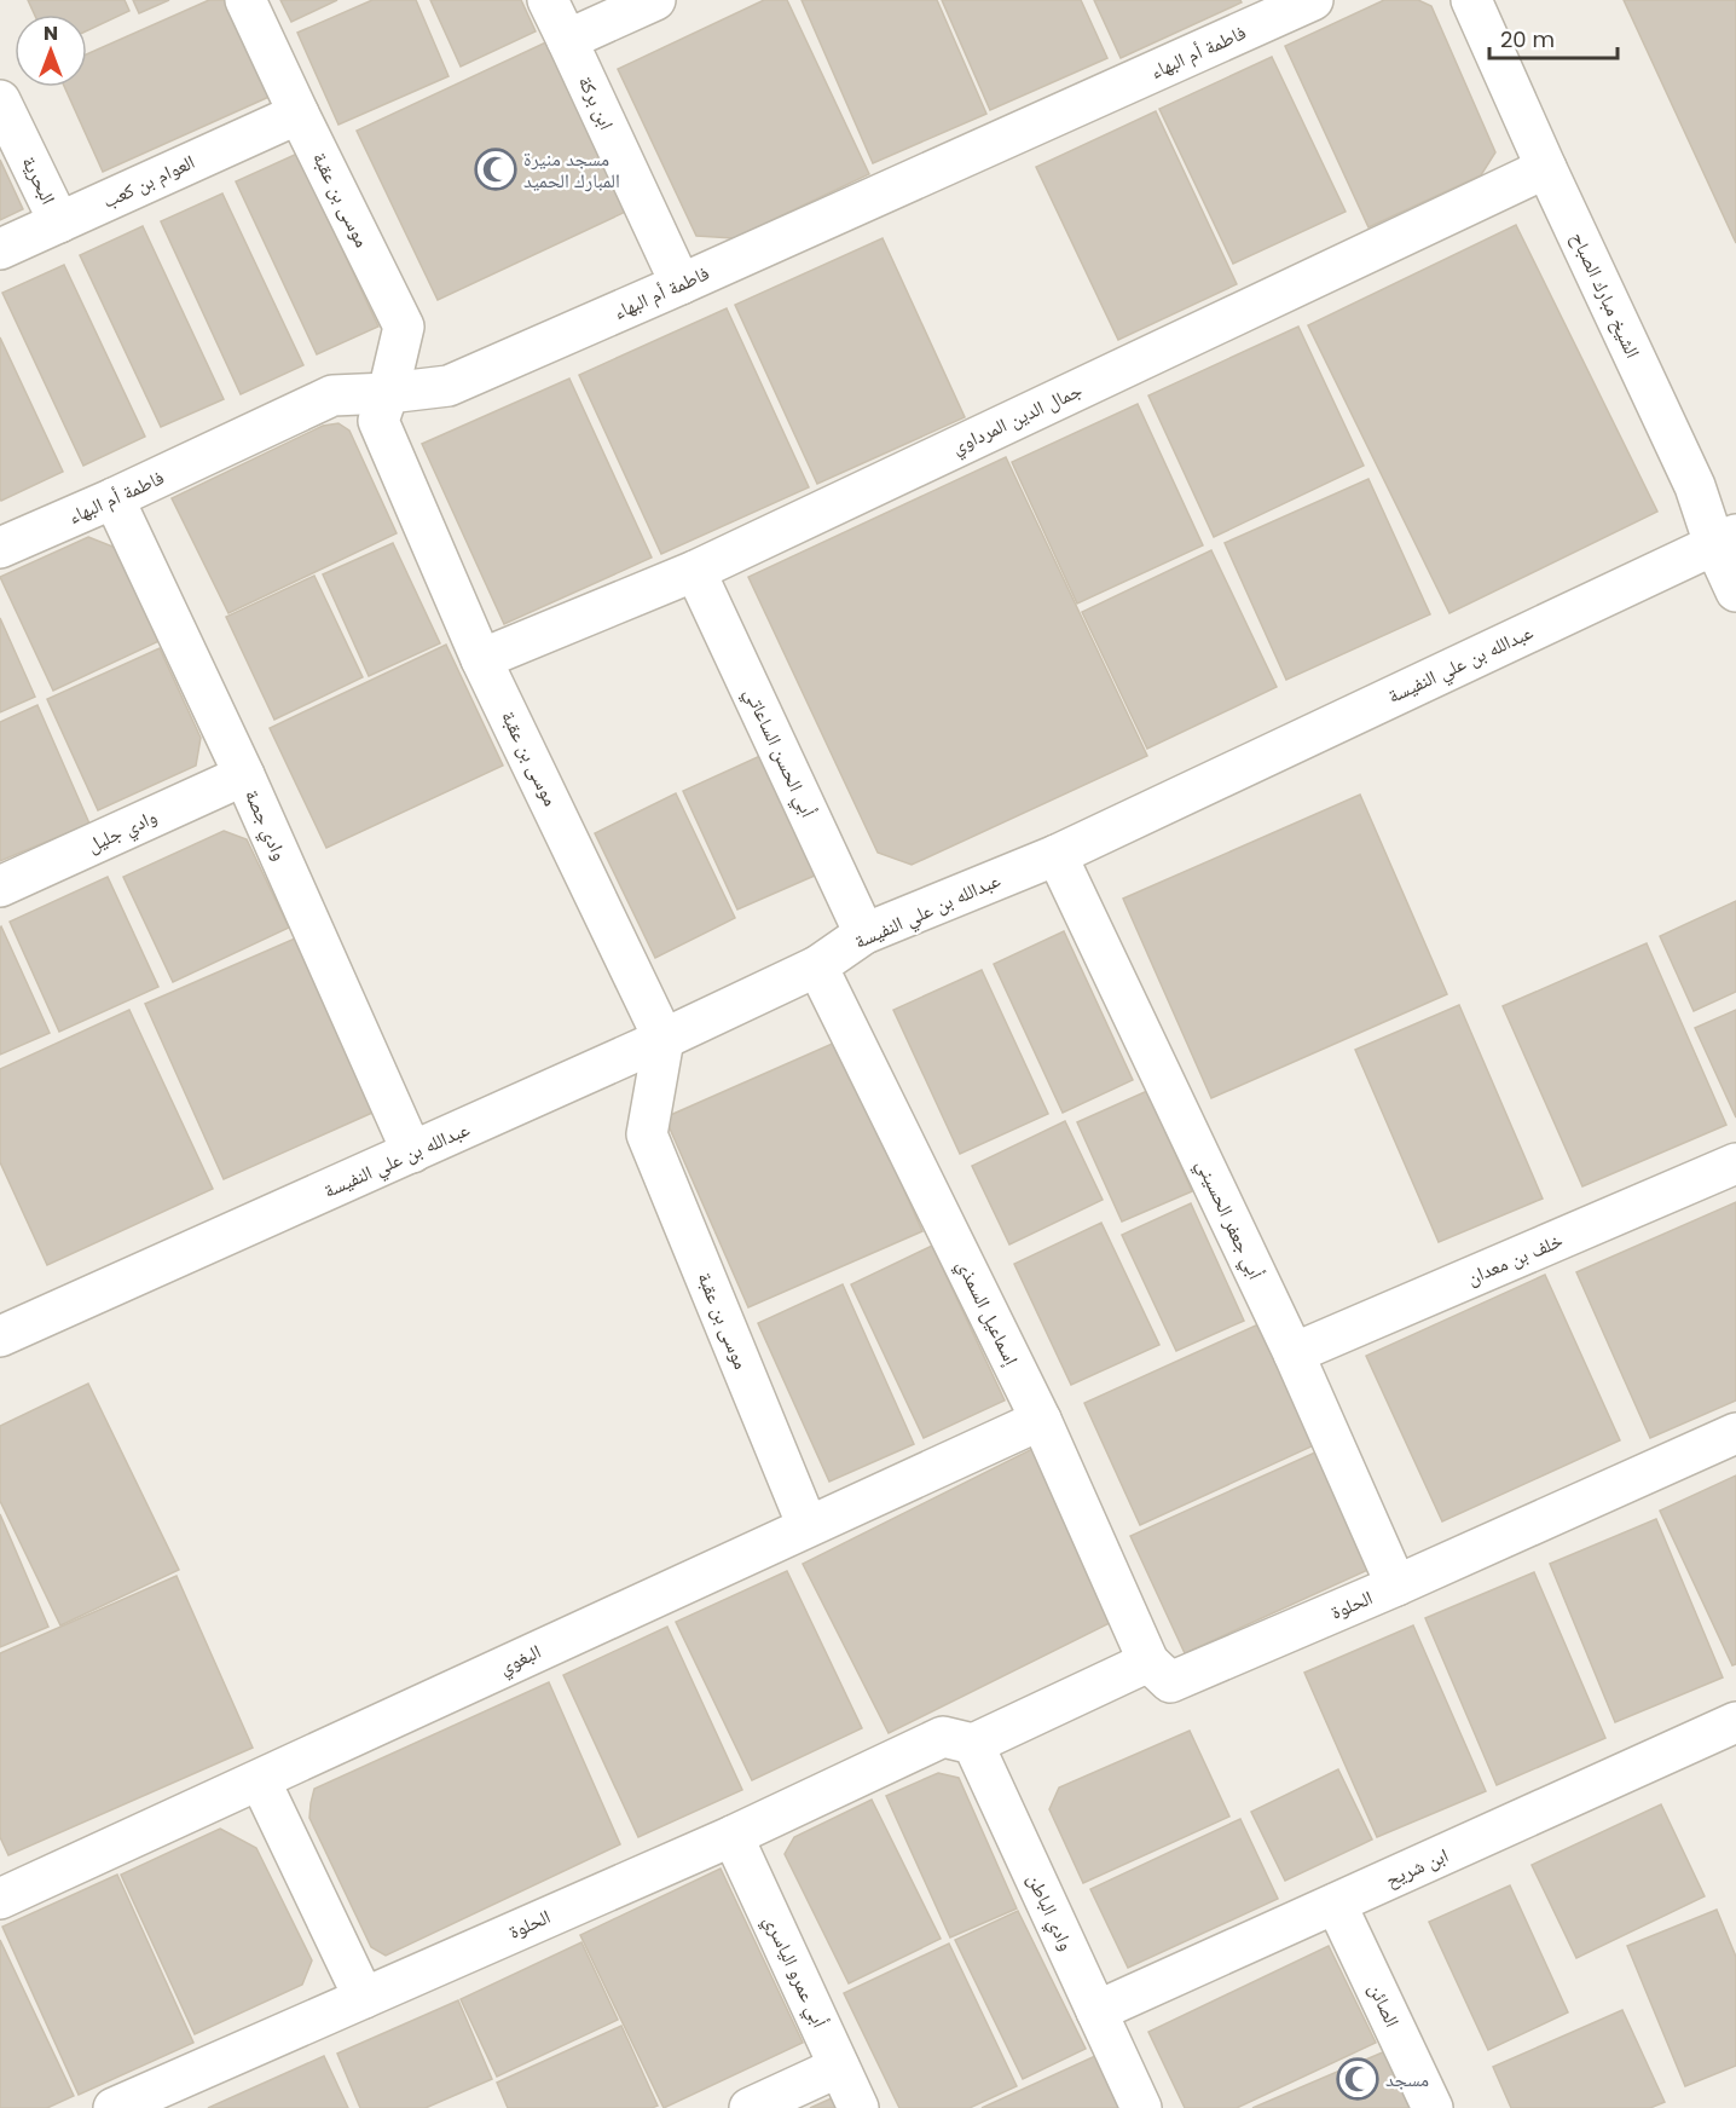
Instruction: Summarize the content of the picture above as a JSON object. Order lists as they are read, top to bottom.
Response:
{
  "streets": {
    "street": [
      "فاطمة أم البهاء",
      "ابن بركة",
      "البحرية",
      "العوام بن كعب",
      "موسى بن عقبة",
      "الشيخ مبارك الصباح",
      "جمال الدين المرداوي",
      "عبدالله بن علي النفيسة",
      "أبي الحسن الساعاتي",
      "وادي جصة",
      "وادي جليل",
      "أبي جعفر الحسيني",
      "خلف بن معدان",
      "إسماعيل السمذي",
      "الحلوة",
      "البغوي",
      "ابن شريح",
      "وادي الباطن",
      "أبي عمرو الياسري",
      "الصائن"
    ]
  },
  "crossings": [
    ["فاطمة أم البهاء", "ابن بركة"],
    ["فاطمة أم البهاء", "موسى بن عقبة"],
    ["فاطمة أم البهاء", "وادي جصة"],
    ["البحرية", "العوام بن كعب"],
    ["العوام بن كعب", "موسى بن عقبة"],
    ["موسى بن عقبة", "جمال الدين المرداوي"],
    ["موسى بن عقبة", "عبدالله بن علي النفيسة"],
    ["موسى بن عقبة", "البغوي"],
    ["الشيخ مبارك الصباح", "جمال الدين المرداوي"],
    ["الشيخ مبارك الصباح", "عبدالله بن علي النفيسة"],
    ["جمال الدين المرداوي", "أبي الحسن الساعاتي"],
    ["عبدالله بن علي النفيسة", "أبي الحسن الساعاتي"],
    ["عبدالله بن علي النفيسة", "وادي جصة"],
    ["عبدالله بن علي النفيسة", "أبي جعفر الحسيني"],
    ["عبدالله بن علي النفيسة", "إسماعيل السمذي"],
    ["وادي جصة", "وادي جليل"],
    ["أبي جعفر الحسيني", "خلف بن معدان"],
    ["أبي جعفر الحسيني", "الحلوة"],
    ["إسماعيل السمذي", "الحلوة"],
    ["إسماعيل السمذي", "البغوي"],
    ["الحلوة", "وادي الباطن"],
    ["الحلوة", "أبي عمرو الياسري"],
    ["ابن شريح", "وادي الباطن"],
    ["ابن شريح", "الصائن"]
  ],
  "places": {
    "mosque": ["مسجد منيرة المبارك الحميد", "مسجد"]
  },
  "scale_bar": "20 m",
  "north": "top"
}
